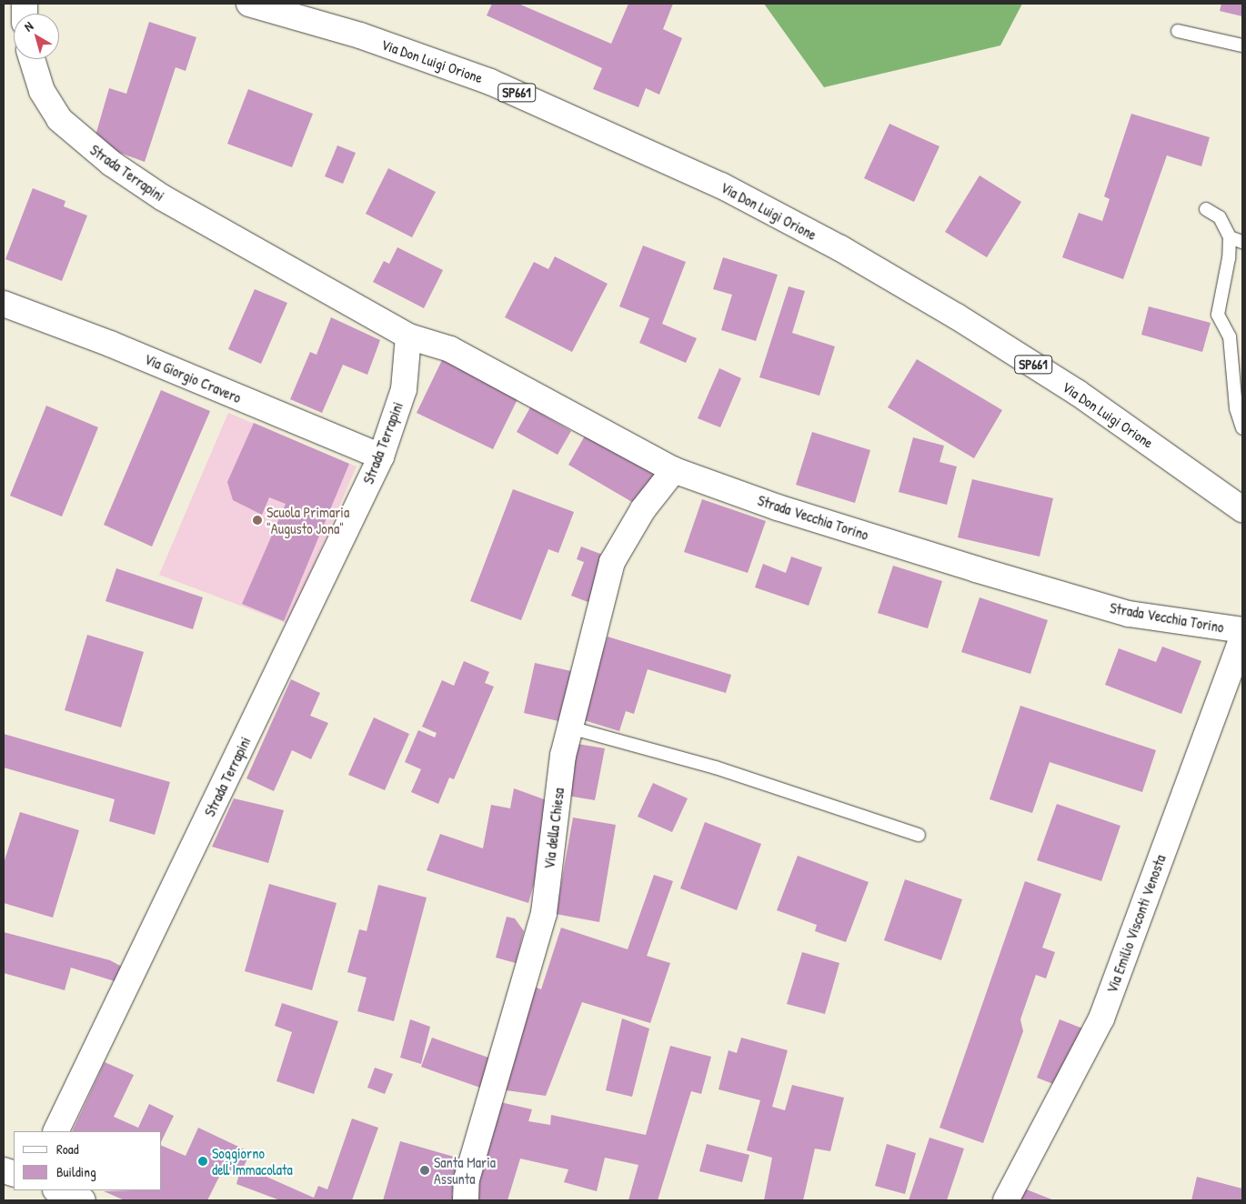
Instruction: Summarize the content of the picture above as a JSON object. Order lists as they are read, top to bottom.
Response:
{
  "streets": {
    "street": [
      "Via Don Luigi Orione",
      "SP661",
      "Strada Terrapini",
      "Via Giorgio Cravero",
      "Strada Vecchia Torino",
      "Via della Chiesa",
      "Via Emilio Visconti Venosta"
    ]
  },
  "crossings": [
    ["Strada Terrapini", "Via Giorgio Cravero"],
    ["Strada Terrapini", "Strada Vecchia Torino"],
    ["Strada Vecchia Torino", "Via della Chiesa"]
  ],
  "places": ["Scuola Primaria \"Augusto Jona\"", "Soggiorno dell'Immacolata", "Santa Maria Assunta"],
  "legend": ["Road", "Building"],
  "north": "top left"
}
